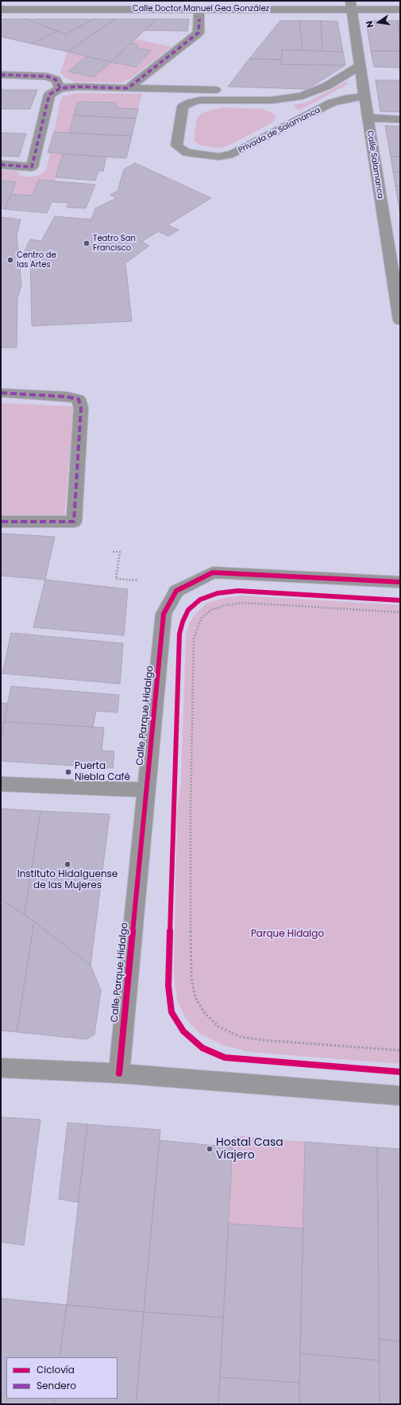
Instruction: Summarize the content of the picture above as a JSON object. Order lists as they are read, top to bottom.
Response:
{
  "streets": {
    "street": [
      "Calle Doctor Manuel Gea González",
      "Privada de Salamanca",
      "Calle Salamanca",
      "Calle Parque Hidalgo"
    ]
  },
  "crossings": [
    ["Calle Doctor Manuel Gea González", "Calle Salamanca"],
    ["Privada de Salamanca", "Calle Salamanca"]
  ],
  "parks": ["Parque Hidalgo"],
  "places": [
    "Teatro San Francisco",
    "Centro de las Artes",
    "Puerta Niebla Café",
    "Instituto Hidalguense de las Mujeres",
    "Hostal Casa Viajero"
  ],
  "legend": ["Ciclovía", "Sendero"],
  "north": "left"
}
